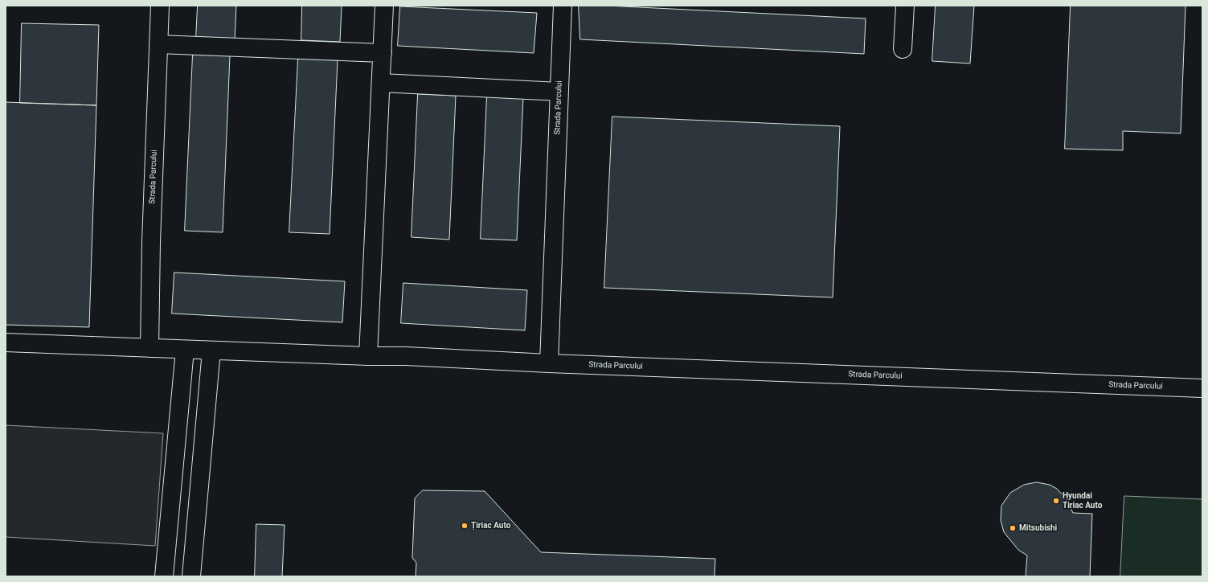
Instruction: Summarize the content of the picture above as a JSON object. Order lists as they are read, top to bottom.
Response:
{
  "streets": {
    "street": ["Strada Parcului"]
  },
  "places": ["Hyundai Tiriac Auto", "Țiriac Auto", "Mitsubishi"]
}
